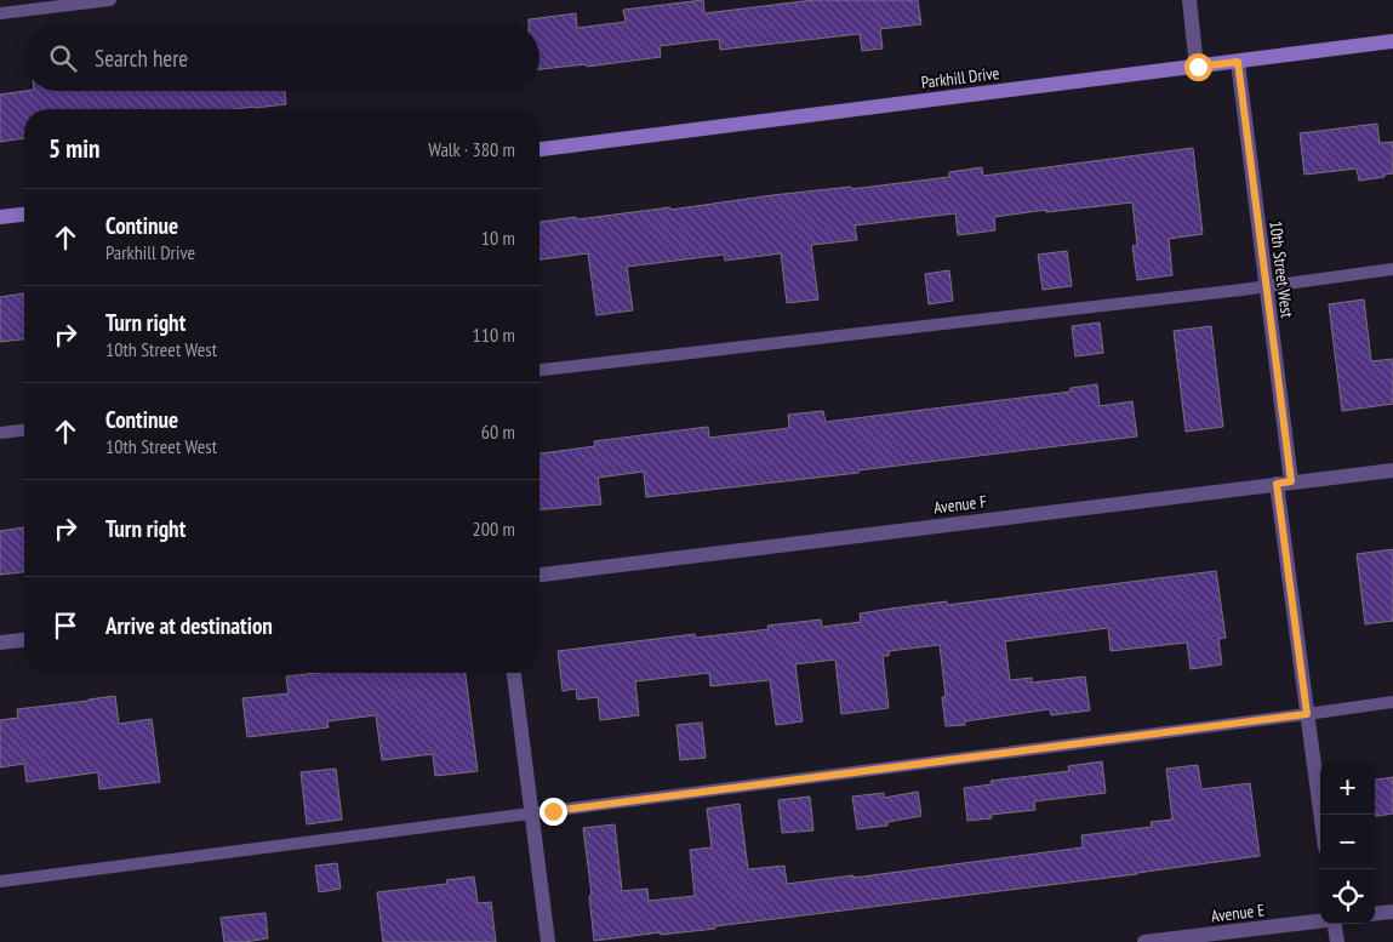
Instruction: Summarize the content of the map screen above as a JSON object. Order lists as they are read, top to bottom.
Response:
{
  "streets": {
    "street": [
      "Parkhill Drive",
      "10th Street West",
      "Avenue F",
      "Avenue E"
    ]
  },
  "crossings": [
    ["Parkhill Drive", "10th Street West"],
    ["10th Street West", "Avenue F"]
  ],
  "page": {
    "search": "Search here",
    "heading": ["5 min", "Walk · 380 m"],
    "list": [
      ["Continue", "Parkhill Drive", "10 m"],
      ["Turn right", "10th Street West", "110 m"],
      ["Continue", "10th Street West", "60 m"],
      ["Turn right", "200 m"],
      "Arrive at destination"
    ],
    "map_buttons": ["+", "−"]
  }
}
